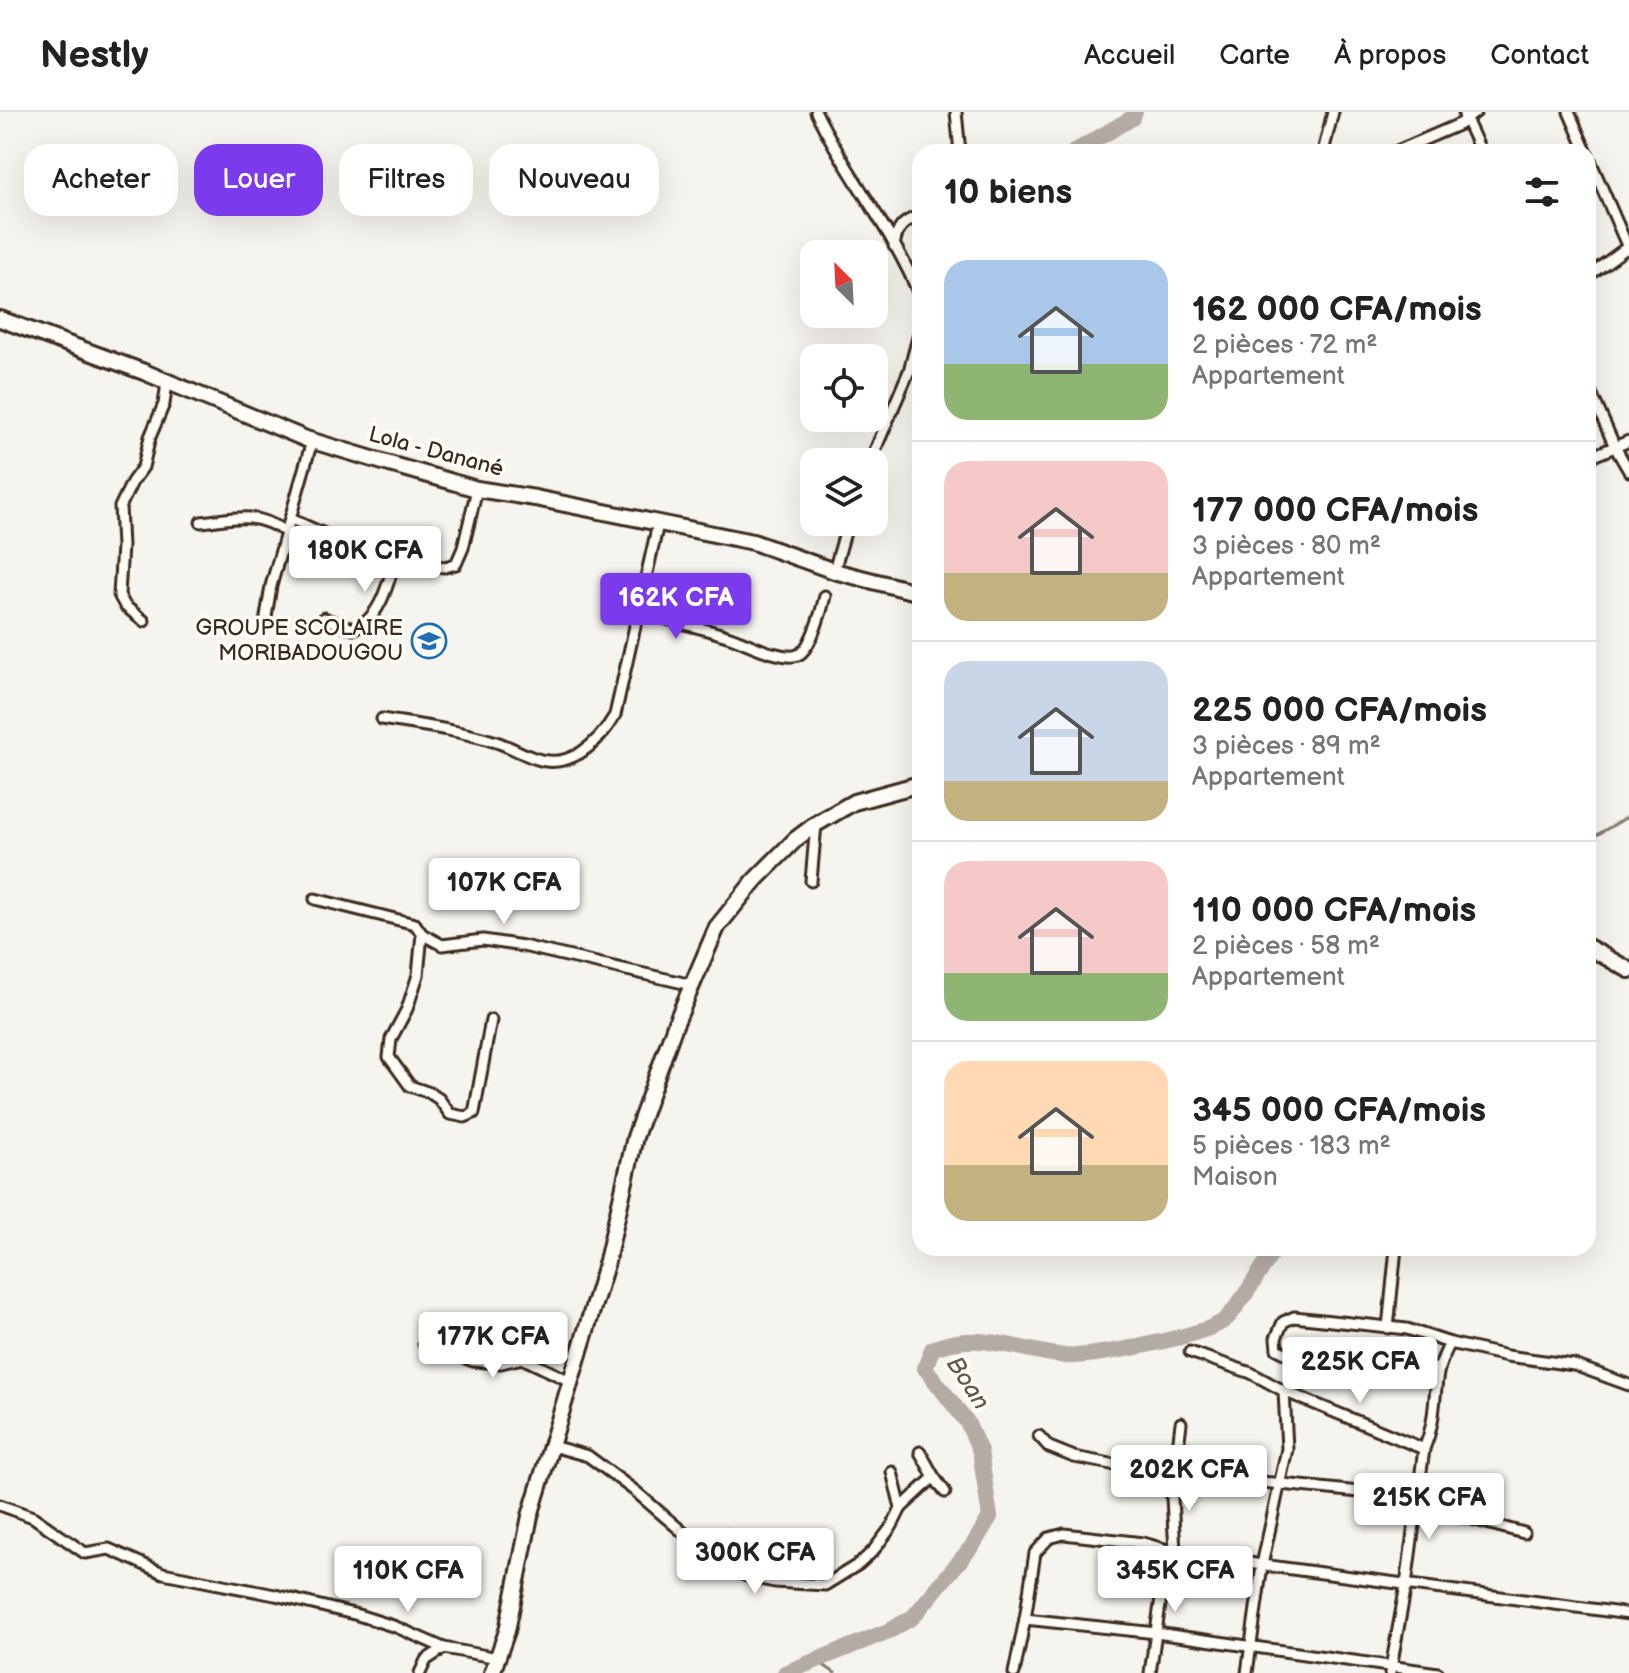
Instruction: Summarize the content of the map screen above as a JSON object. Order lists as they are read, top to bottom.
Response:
{
  "streets": {
    "main road": ["Lola - Danané"]
  },
  "water": ["Boan"],
  "places": {
    "school or university": ["GROUPE SCOLAIRE MORIBADOUGOU"]
  },
  "north": "top left",
  "page": {
    "header": "Nestly",
    "nav": [
      "Accueil",
      "Carte",
      "À propos",
      "Contact"
    ],
    "chip": [
      "Acheter",
      "Louer",
      "Filtres",
      "Nouveau"
    ],
    "heading": "10 biens",
    "list": [
      {
        "name": "162 000 CFA/mois",
        "note": "2 pièces · 72 m² · Appartement"
      },
      {
        "name": "177 000 CFA/mois",
        "note": "3 pièces · 80 m² · Appartement"
      },
      {
        "name": "225 000 CFA/mois",
        "note": "3 pièces · 89 m² · Appartement"
      },
      {
        "name": "110 000 CFA/mois",
        "note": "2 pièces · 58 m² · Appartement"
      },
      {
        "name": "345 000 CFA/mois",
        "note": "5 pièces · 183 m² · Maison"
      }
    ],
    "price": [
      "180K CFA",
      "162K CFA",
      "107K CFA",
      "177K CFA",
      "225K CFA",
      "202K CFA",
      "215K CFA",
      "300K CFA",
      "110K CFA",
      "345K CFA"
    ]
  }
}
